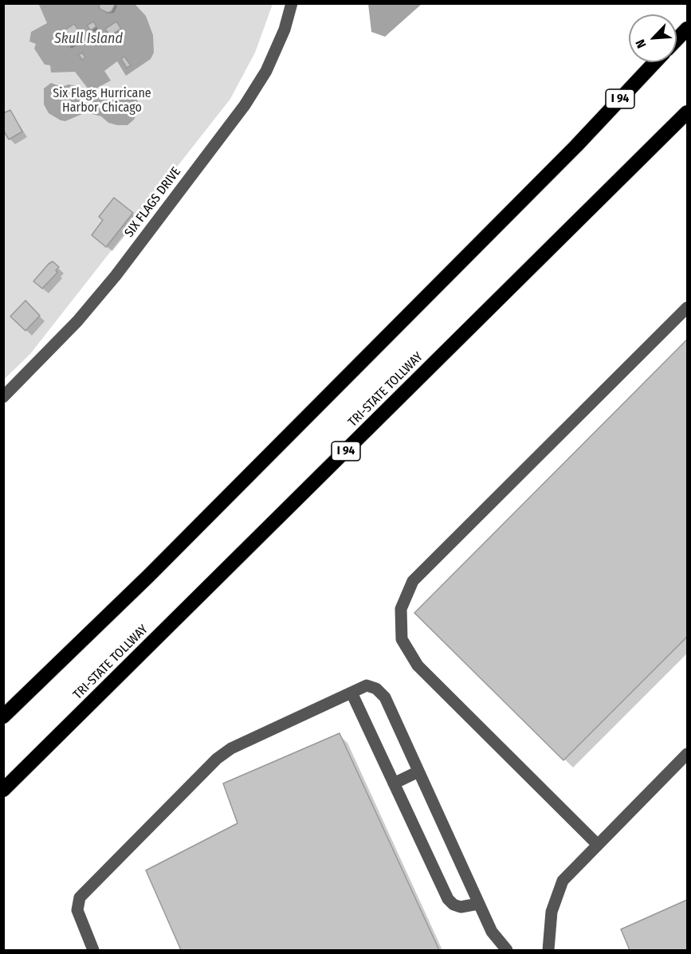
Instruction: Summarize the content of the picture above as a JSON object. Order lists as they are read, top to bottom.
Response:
{
  "streets": {
    "highway": ["I 94", "TRI-STATE TOLLWAY"],
    "lane": ["SIX FLAGS DRIVE"]
  },
  "water": ["Skull Island"],
  "parks": ["Six Flags Hurricane Harbor Chicago"],
  "north": "bottom left"
}
